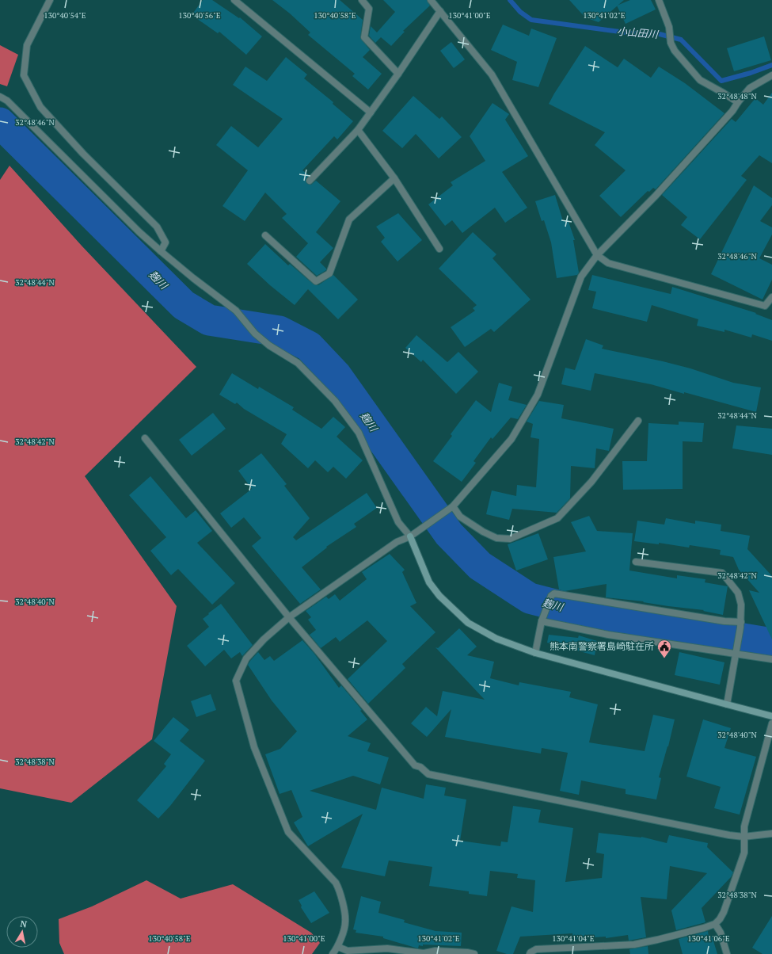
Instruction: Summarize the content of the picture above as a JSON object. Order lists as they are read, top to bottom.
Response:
{
  "water": ["小山田川", "麹川"],
  "places": {
    "public building": ["熊本南警察署島崎駐在所"]
  },
  "north": "top",
  "coordinates": [
    "130°40'54\"E",
    "130°41'00\"E",
    "130°41'02\"E",
    "130°40'56\"E",
    "130°40'58\"E",
    "32°48'48\"N",
    "32°48'46\"N",
    "32°48'44\"N",
    "32°48'42\"N",
    "32°48'40\"N",
    "32°48'38\"N",
    "130°41'04\"E",
    "130°41'06\"E"
  ]
}
